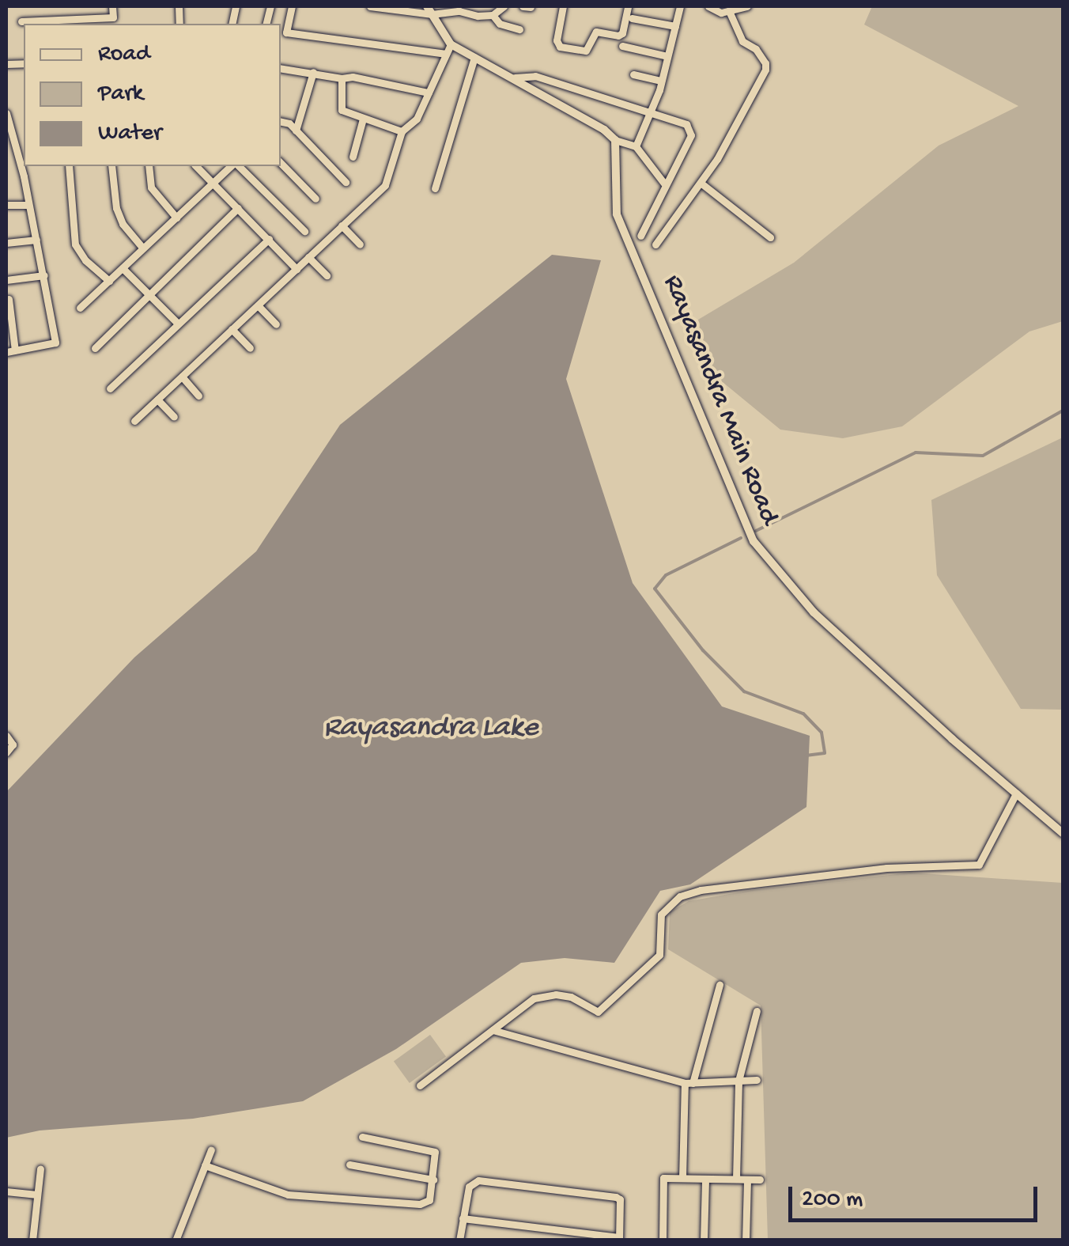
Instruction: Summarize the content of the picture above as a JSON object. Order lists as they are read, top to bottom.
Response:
{
  "streets": {
    "street": ["Rayasandra Main Road"]
  },
  "water": ["Rayasandra Lake"],
  "legend": ["Road", "Park", "Water"],
  "scale_bar": "200 m"
}
